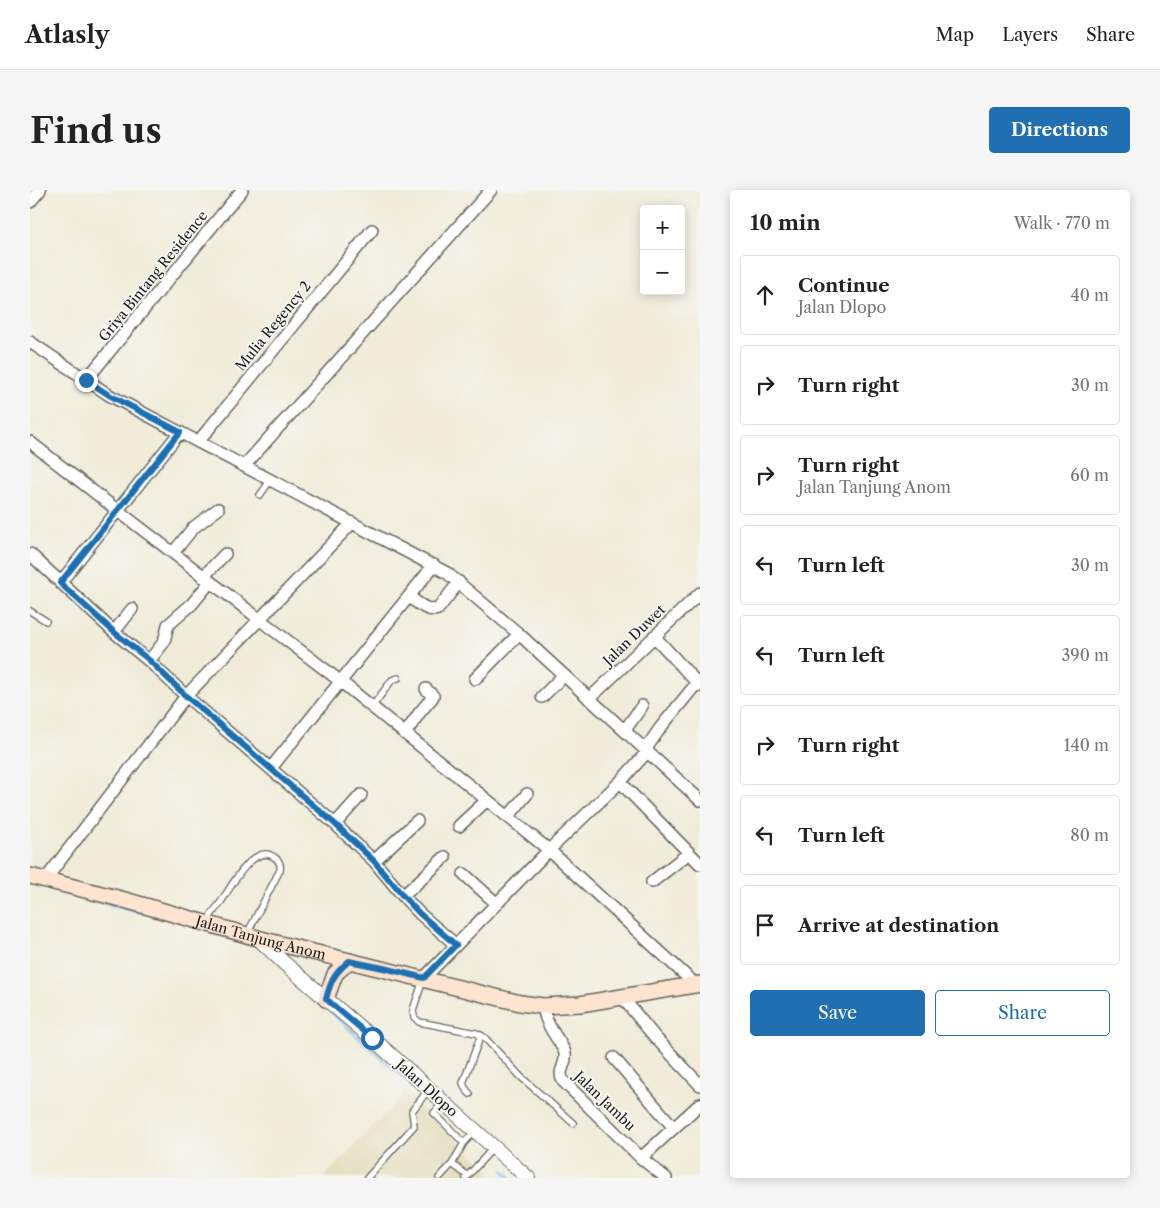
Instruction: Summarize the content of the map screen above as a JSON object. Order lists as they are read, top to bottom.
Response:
{
  "streets": {
    "main road": ["Jalan Tanjung Anom"],
    "street": [
      "Griya Bintang Residence",
      "Mulia Regency 2",
      "Jalan Duwet",
      "Jalan Dlopo",
      "Jalan Jambu"
    ]
  },
  "crossings": [
    ["Jalan Tanjung Anom", "Jalan Dlopo"],
    ["Jalan Tanjung Anom", "Jalan Jambu"]
  ],
  "page": {
    "header": "Atlasly",
    "nav": ["Map", "Layers", "Share"],
    "buttons": [
      "Directions",
      ["Save", "Share"]
    ],
    "title": "Find us",
    "heading": ["10 min", "Walk · 770 m"],
    "map_buttons": ["+", "−"],
    "list": [
      ["Continue", "Jalan Dlopo", "40 m"],
      ["Turn right", "30 m"],
      ["Turn right", "Jalan Tanjung Anom", "60 m"],
      ["Turn left", "30 m"],
      ["Turn left", "390 m"],
      ["Turn right", "140 m"],
      ["Turn left", "80 m"],
      "Arrive at destination"
    ]
  }
}
